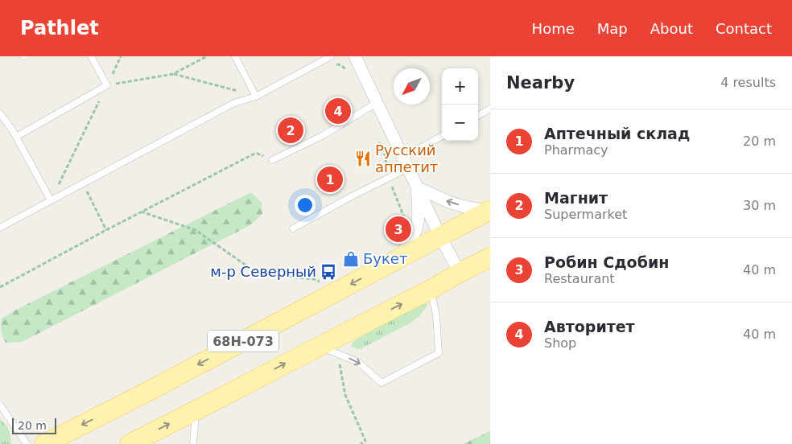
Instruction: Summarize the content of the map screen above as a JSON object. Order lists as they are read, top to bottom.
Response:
{
  "streets": {
    "main road": ["68Н-073"]
  },
  "places": {
    "restaurant": ["Русский аппетит"],
    "shop": ["Букет"],
    "bus stop": ["м-р Северный"]
  },
  "scale_bar": "20 m",
  "north": "bottom left",
  "page": {
    "header": "Pathlet",
    "nav": [
      "Home",
      "Map",
      "About",
      "Contact"
    ],
    "heading": ["Nearby", "4 results"],
    "map_buttons": ["+", "−"],
    "pins": [
      "4",
      "2",
      "1",
      "3"
    ],
    "list": [
      {
        "mark": "1",
        "name": "Аптечный склад",
        "note": "Pharmacy",
        "value": "20 m"
      },
      {
        "mark": "2",
        "name": "Магнит",
        "note": "Supermarket",
        "value": "30 m"
      },
      {
        "mark": "3",
        "name": "Робин Сдобин",
        "note": "Restaurant",
        "value": "40 m"
      },
      {
        "mark": "4",
        "name": "Авторитет",
        "note": "Shop",
        "value": "40 m"
      }
    ],
    "scale": "20 m"
  }
}
